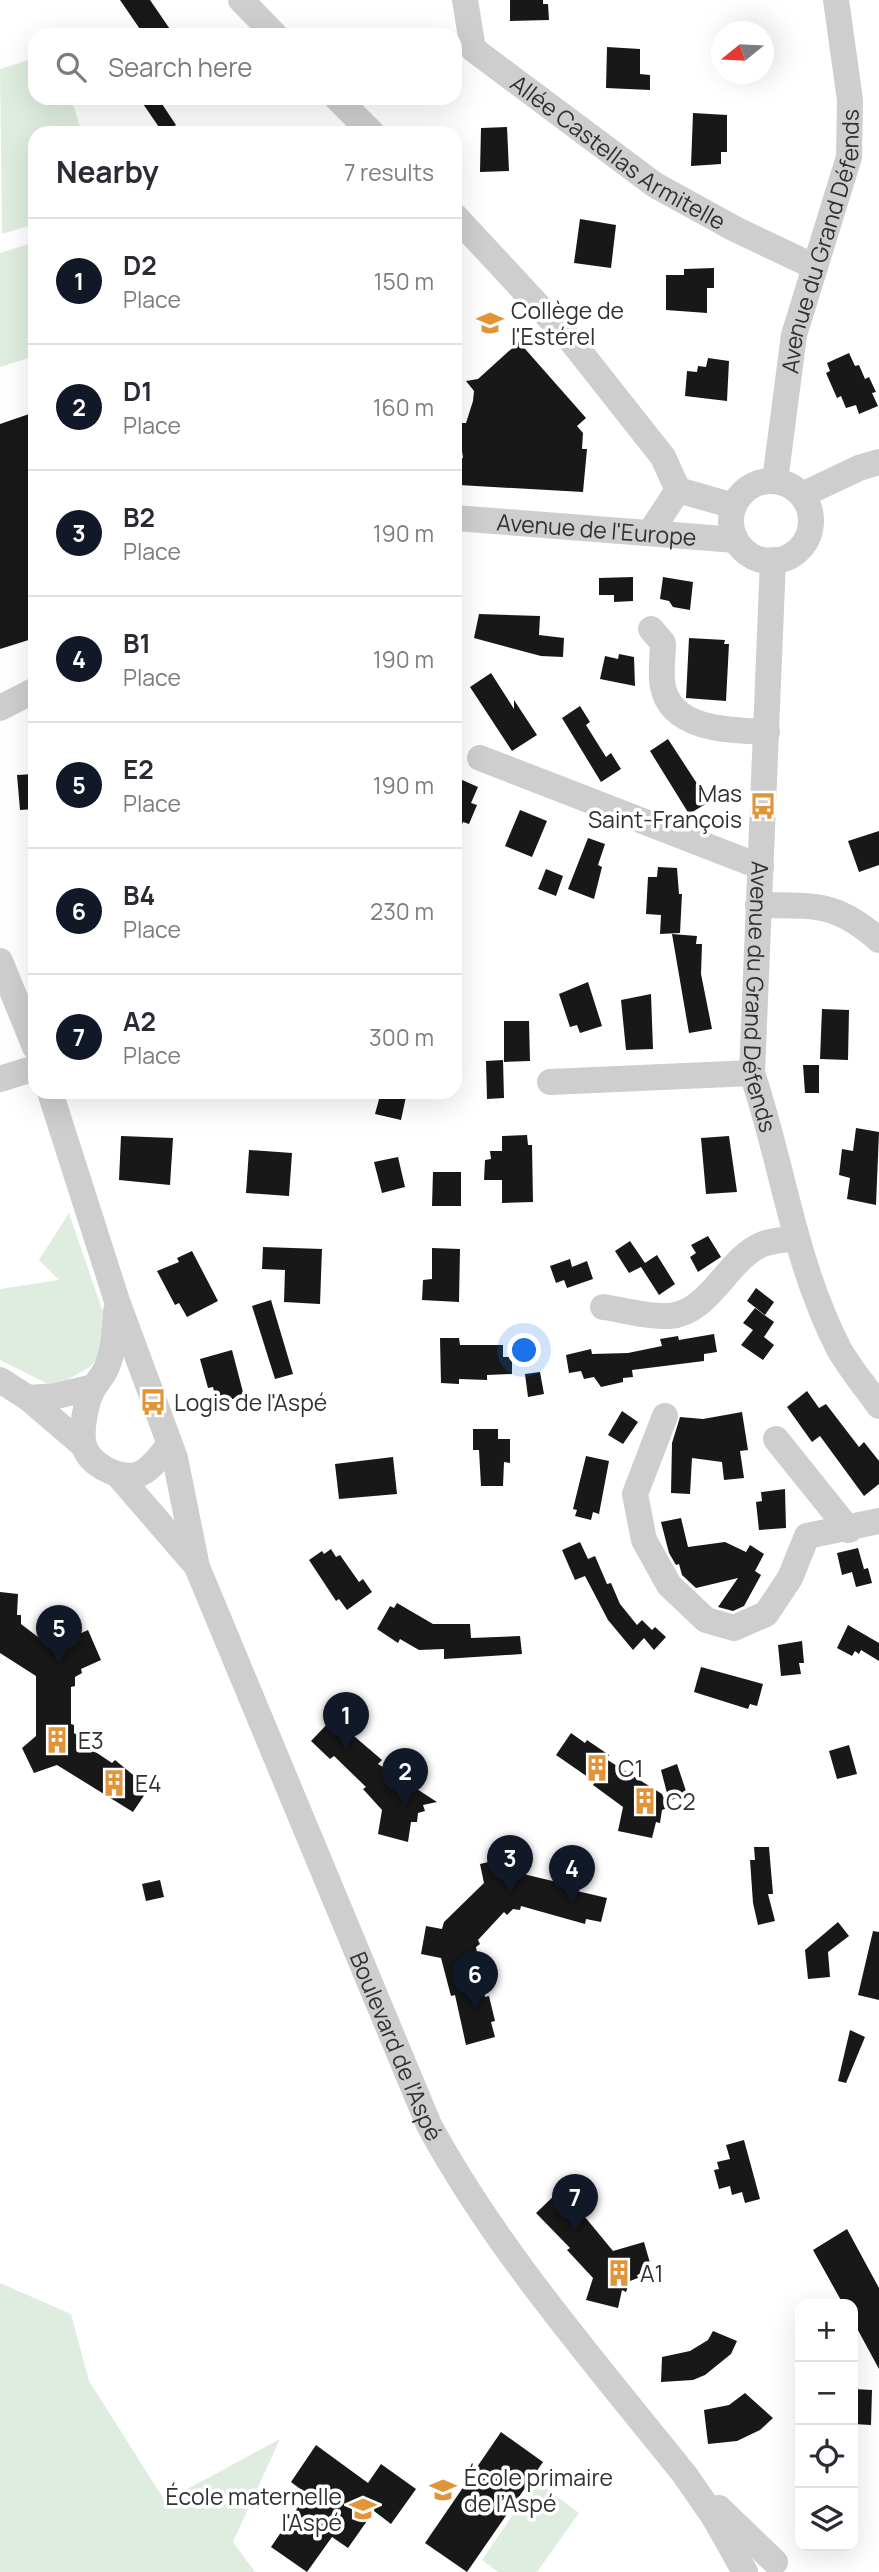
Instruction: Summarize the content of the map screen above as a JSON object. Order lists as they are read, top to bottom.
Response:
{
  "streets": {
    "street": [
      "Allée Castellas Armitelle",
      "Avenue du Grand Défends",
      "Avenue de l'Europe",
      "Boulevard de l'Aspé"
    ]
  },
  "crossings": [
    ["Allée Castellas Armitelle", "Avenue du Grand Défends"],
    ["Avenue du Grand Défends", "Avenue de l'Europe"]
  ],
  "places": {
    "school or university": ["Collège de l'Estérel", "École primaire de l’Aspé", "École maternelle l'Aspé"],
    "bus stop": ["Mas Saint-François", "Logis de l'Aspé"],
    "building": [
      "E3",
      "C1",
      "E4",
      "C2",
      "A1"
    ]
  },
  "north": "left",
  "page": {
    "search": "Search here",
    "heading": ["Nearby", "7 results"],
    "list": [
      {
        "mark": "1",
        "name": "D2",
        "note": "Place",
        "value": "150 m"
      },
      {
        "mark": "2",
        "name": "D1",
        "note": "Place",
        "value": "160 m"
      },
      {
        "mark": "3",
        "name": "B2",
        "note": "Place",
        "value": "190 m"
      },
      {
        "mark": "4",
        "name": "B1",
        "note": "Place",
        "value": "190 m"
      },
      {
        "mark": "5",
        "name": "E2",
        "note": "Place",
        "value": "190 m"
      },
      {
        "mark": "6",
        "name": "B4",
        "note": "Place",
        "value": "230 m"
      },
      {
        "mark": "7",
        "name": "A2",
        "note": "Place",
        "value": "300 m"
      }
    ],
    "pins": [
      "5",
      "1",
      "2",
      "3",
      "4",
      "6",
      "7"
    ],
    "map_buttons": ["+", "−"]
  }
}
